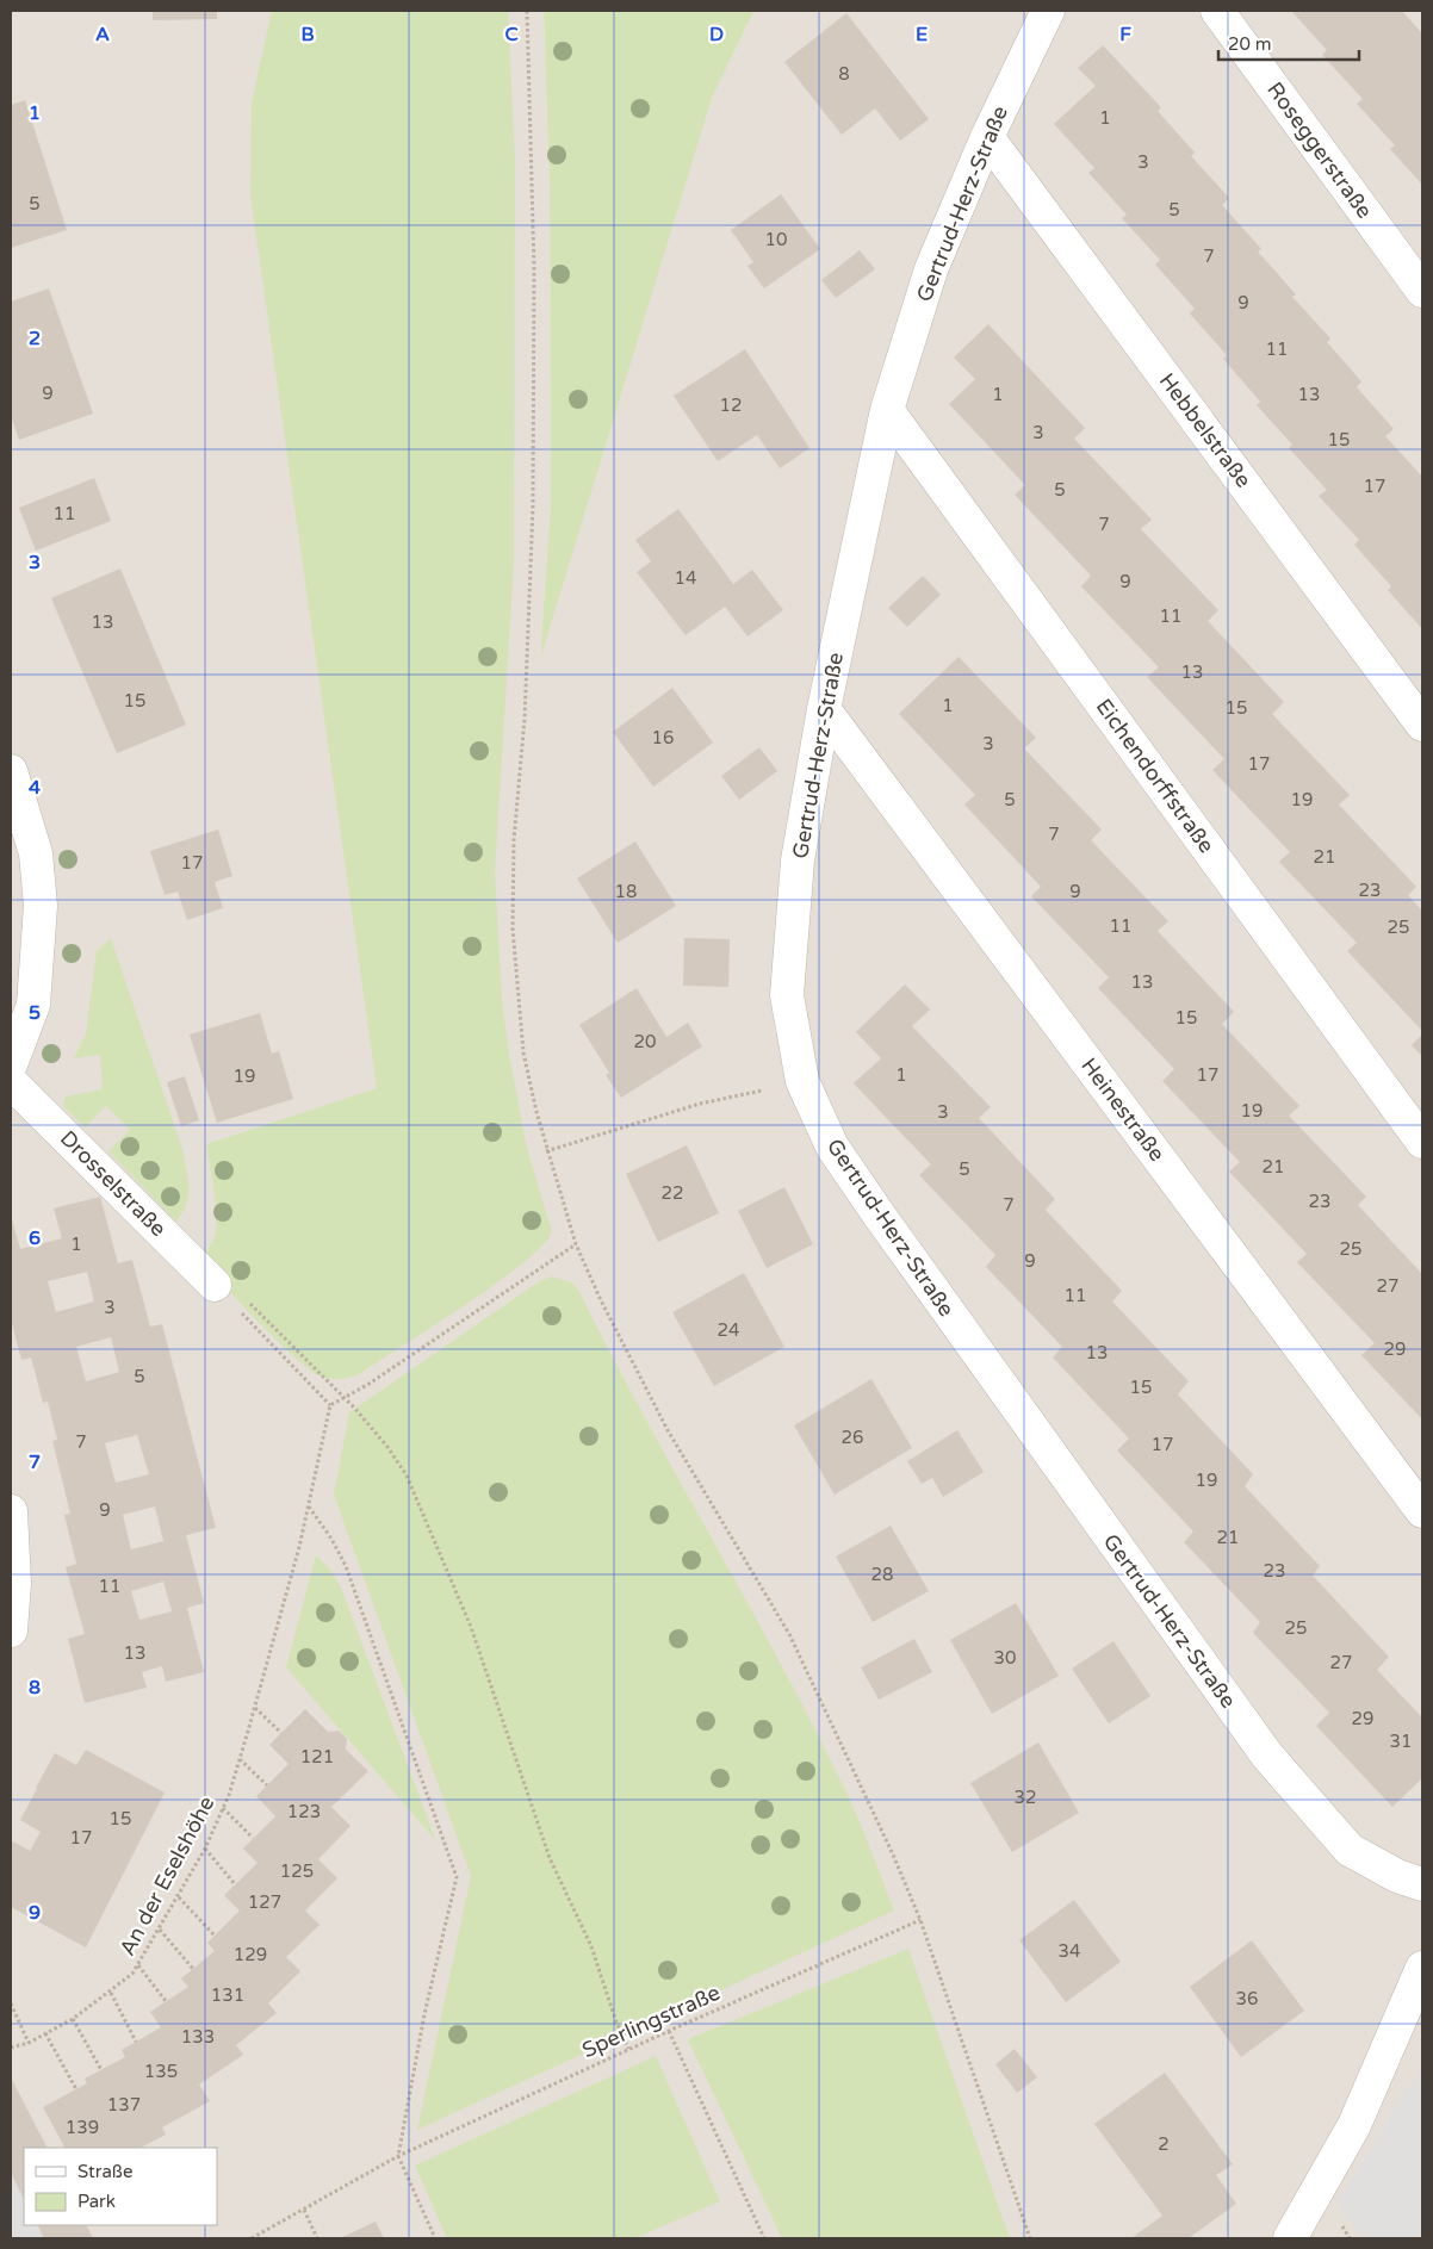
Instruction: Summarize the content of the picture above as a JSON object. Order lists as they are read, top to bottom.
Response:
{
  "streets": {
    "street": [
      "Roseggerstraße",
      "Gertrud-Herz-Straße",
      "Hebbelstraße",
      "Eichendorffstraße",
      "Heinestraße",
      "Drosselstraße"
    ],
    "path": ["An der Eselshöhe", "Sperlingstraße"]
  },
  "crossings": [
    ["Gertrud-Herz-Straße", "Hebbelstraße"],
    ["Gertrud-Herz-Straße", "Eichendorffstraße"],
    ["Gertrud-Herz-Straße", "Heinestraße"]
  ],
  "house_numbers": [
    "8",
    "1",
    "3",
    "5",
    "5",
    "10",
    "7",
    "9",
    "11",
    "9",
    "1",
    "13",
    "12",
    "3",
    "15",
    "17",
    "5",
    "11",
    "7",
    "14",
    "9",
    "11",
    "13",
    "13",
    "15",
    "1",
    "15",
    "16",
    "3",
    "17",
    "5",
    "19",
    "7",
    "21",
    "17",
    "23",
    "18",
    "9",
    "11",
    "25",
    "13",
    "15",
    "20",
    "1",
    "17",
    "19",
    "19",
    "3",
    "21",
    "5",
    "22",
    "23",
    "7",
    "1",
    "25",
    "9",
    "27",
    "11",
    "3",
    "24",
    "29",
    "13",
    "5",
    "15",
    "26",
    "7",
    "17",
    "19",
    "9",
    "21",
    "23",
    "28",
    "11",
    "25",
    "13",
    "30",
    "27",
    "29",
    "31",
    "121",
    "32",
    "123",
    "15",
    "17",
    "125",
    "127",
    "34",
    "129",
    "131",
    "36",
    "133",
    "135",
    "137",
    "139",
    "2"
  ],
  "legend": ["Straße", "Park"],
  "scale_bar": "20 m",
  "grid": {
    "columns": [
      "A",
      "B",
      "C",
      "D",
      "E",
      "F"
    ],
    "rows": [
      "1",
      "2",
      "3",
      "4",
      "5",
      "6",
      "7",
      "8",
      "9"
    ]
  }
}
